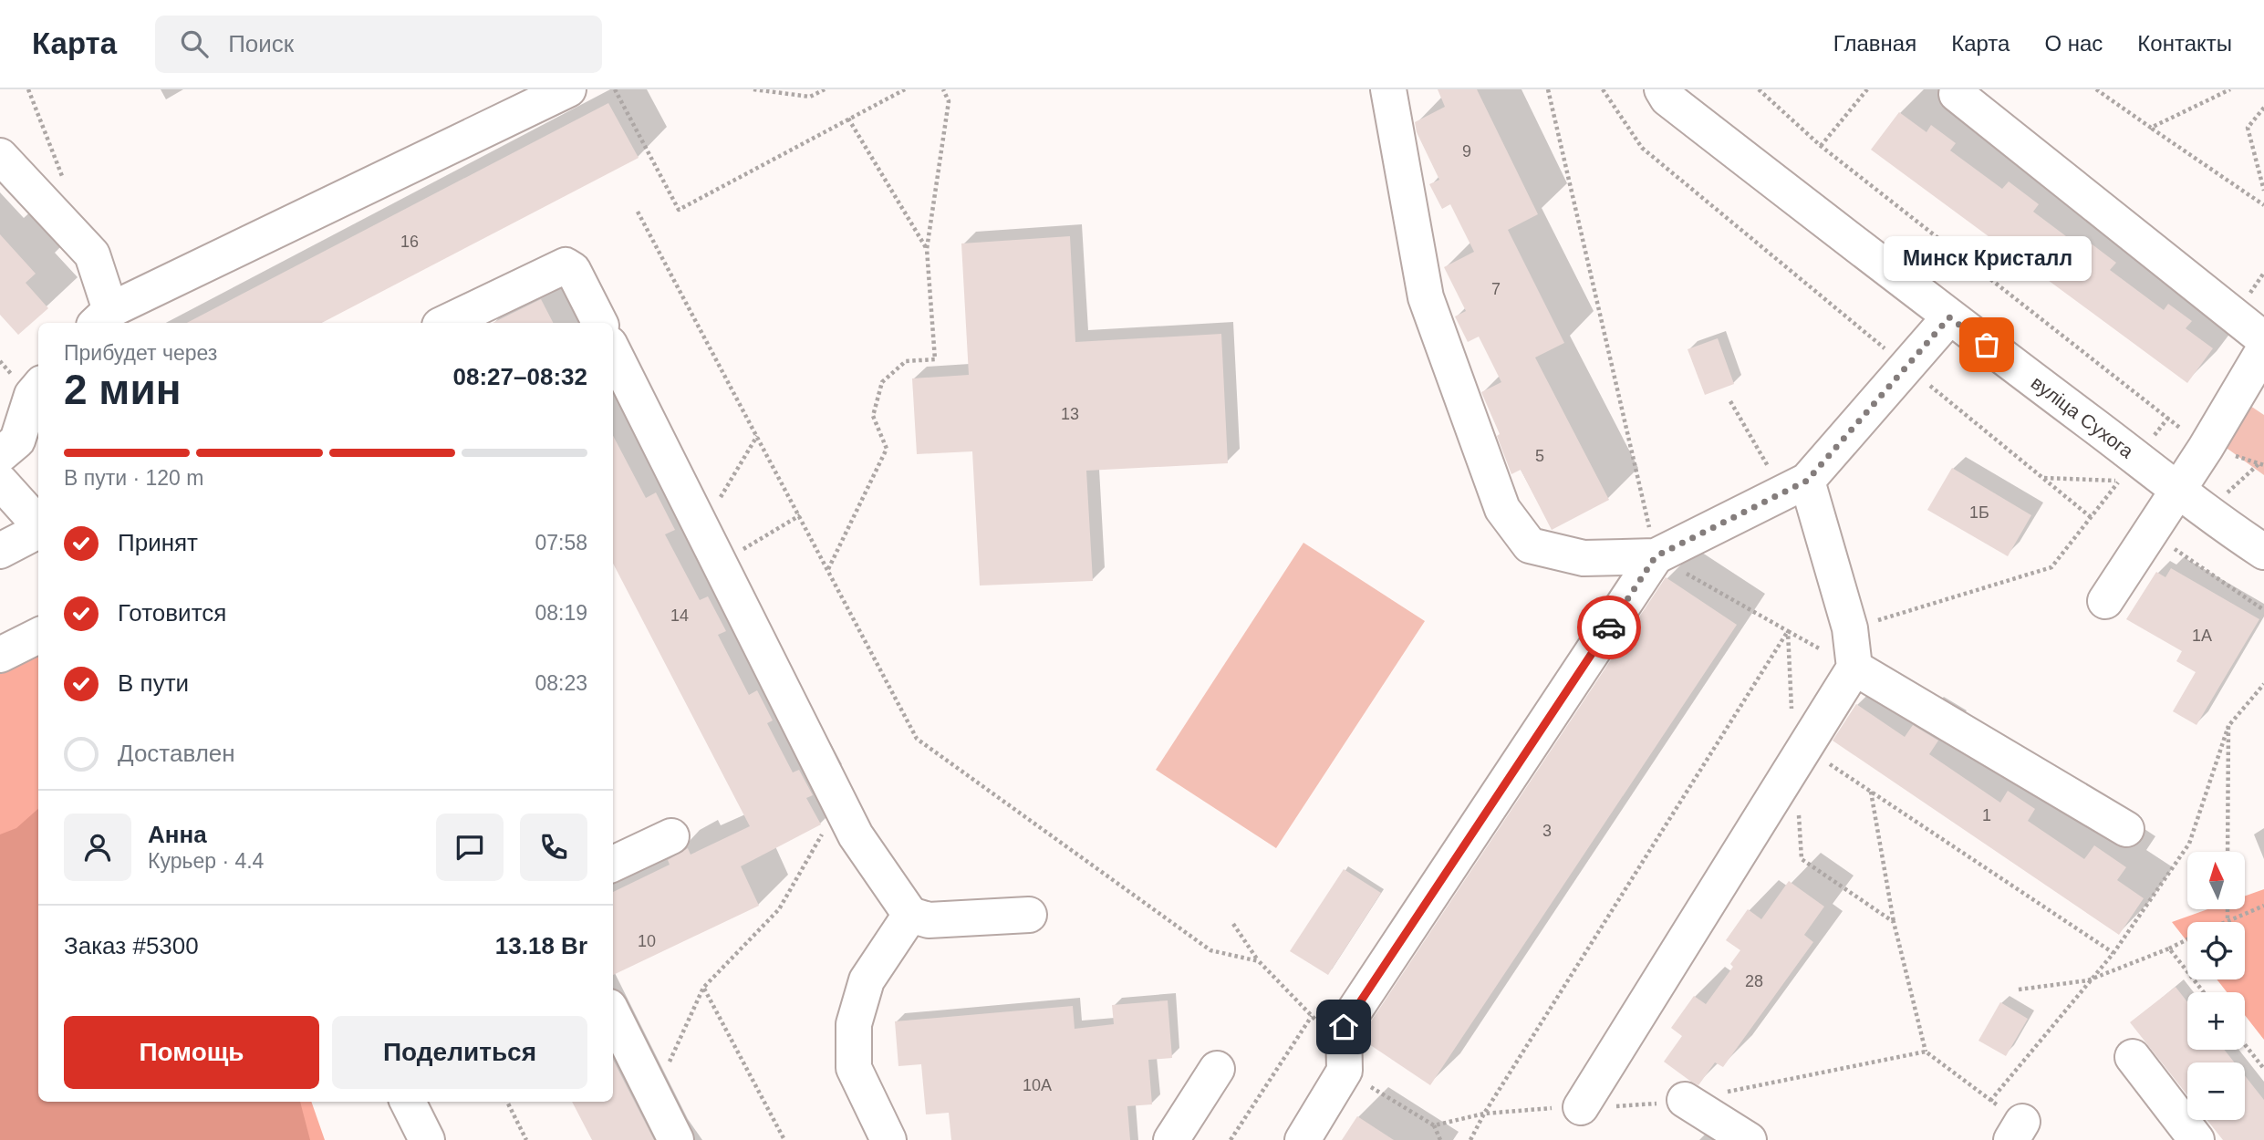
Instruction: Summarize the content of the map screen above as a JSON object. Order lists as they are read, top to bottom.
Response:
{
  "streets": {
    "street": ["вуліца Сухога"]
  },
  "places": ["Минск Кристалл"],
  "house_numbers": [
    "9",
    "16",
    "7",
    "13",
    "5",
    "1Б",
    "14",
    "1А",
    "1",
    "3",
    "10",
    "28",
    "10А"
  ],
  "north": "top",
  "page": {
    "header": "Карта",
    "search": "Поиск",
    "nav": [
      "Главная",
      "Карта",
      "О нас",
      "Контакты"
    ],
    "bubble": "Минск Кристалл",
    "heading": ["2 мин", "Прибудет через", "08:27–08:32"],
    "panel": [
      "Анна",
      "Курьер · 4.4",
      "Заказ #5300",
      "13.18 Br"
    ],
    "bar": "В пути · 120 m",
    "list": [
      ["Принят", "07:58"],
      ["Готовится", "08:19"],
      ["В пути", "08:23"],
      "Доставлен"
    ],
    "map_buttons": ["+", "−"],
    "buttons": ["Помощь", "Поделиться"]
  }
}
